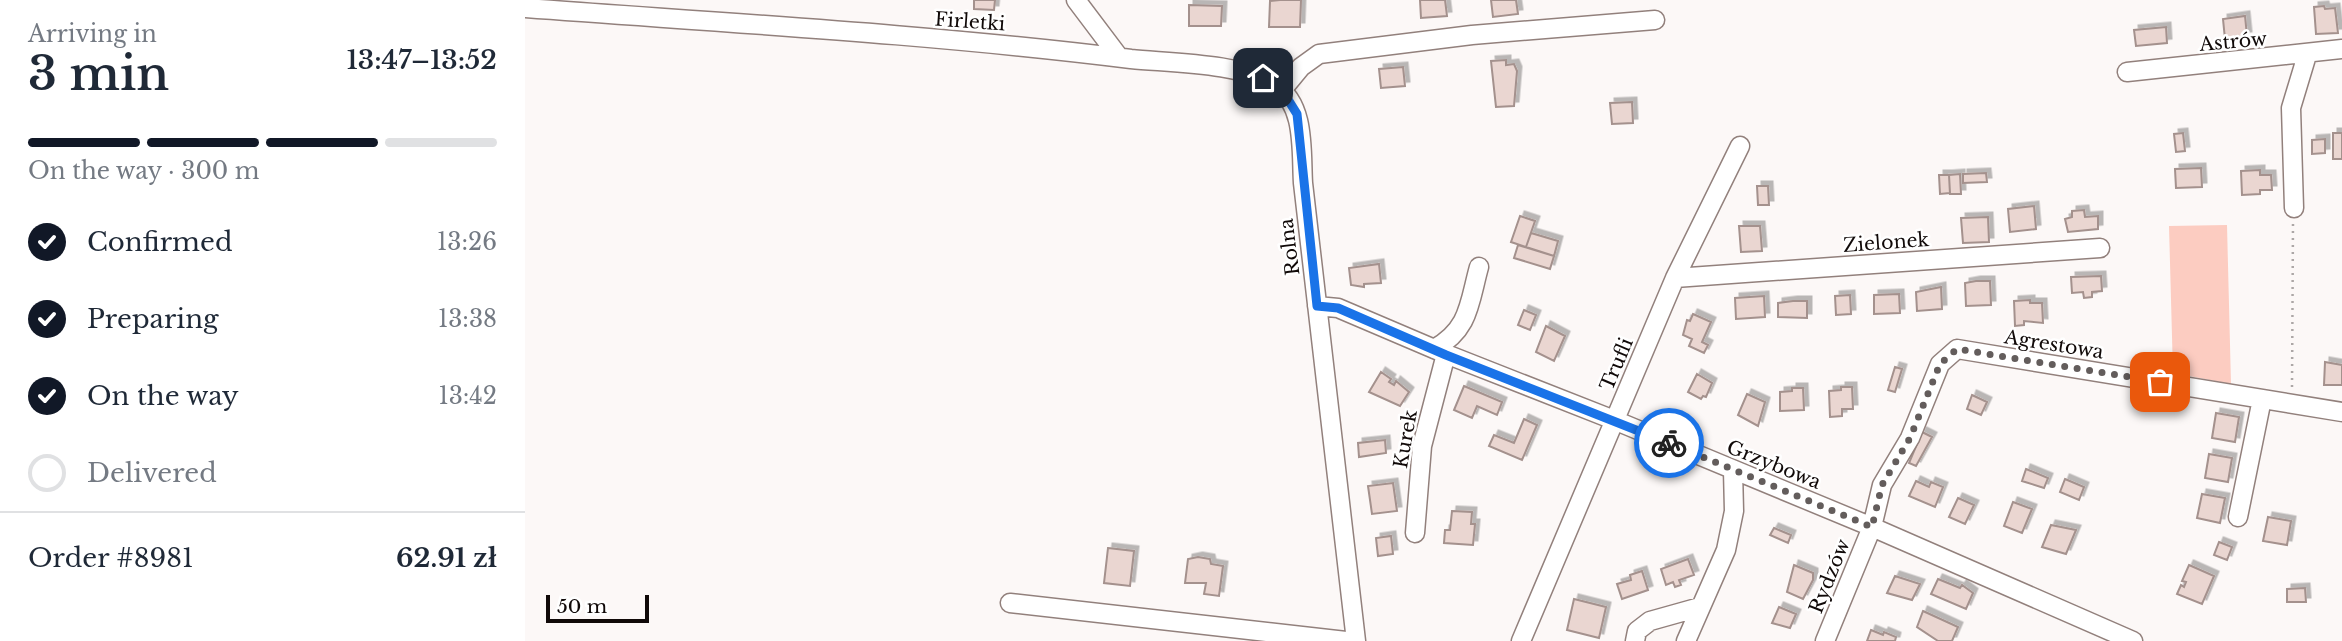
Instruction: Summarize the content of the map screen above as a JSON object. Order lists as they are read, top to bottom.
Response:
{
  "streets": {
    "street": [
      "Firletki",
      "Astrów",
      "Zielonek",
      "Rolna",
      "Agrestowa",
      "Trufli",
      "Kurek",
      "Grzybowa",
      "Rydzów"
    ]
  },
  "crossings": [
    ["Zielonek", "Trufli"],
    ["Rolna", "Grzybowa"],
    ["Agrestowa", "Grzybowa"],
    ["Agrestowa", "Rydzów"],
    ["Trufli", "Grzybowa"],
    ["Kurek", "Grzybowa"],
    ["Grzybowa", "Rydzów"]
  ],
  "scale_bar": "50 m",
  "page": {
    "heading": ["3 min", "Arriving in", "13:47–13:52"],
    "panel": ["Order #8981", "62.91 zł"],
    "bar": "On the way · 300 m",
    "list": [
      ["Confirmed", "13:26"],
      ["Preparing", "13:38"],
      ["On the way", "13:42"],
      "Delivered"
    ],
    "scale": "50 m"
  }
}
